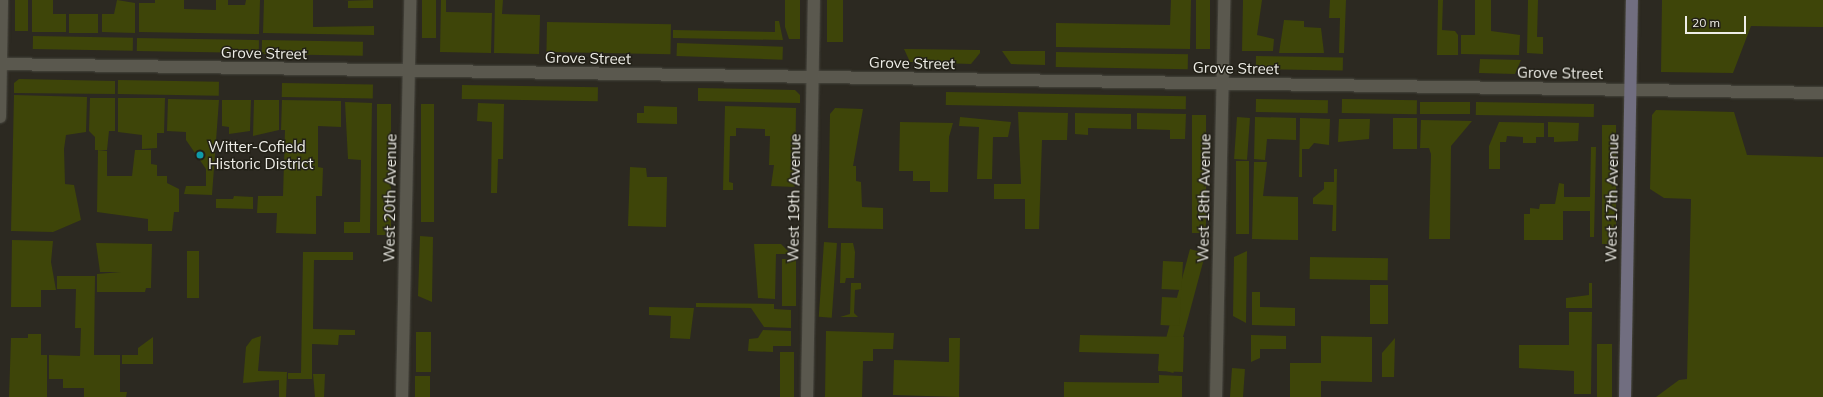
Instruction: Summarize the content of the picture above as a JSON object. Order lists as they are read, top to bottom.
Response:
{
  "streets": {
    "street": [
      "Grove Street",
      "West 20th Avenue",
      "West 19th Avenue",
      "West 18th Avenue",
      "West 17th Avenue"
    ]
  },
  "crossings": [
    ["Grove Street", "West 20th Avenue"],
    ["Grove Street", "West 19th Avenue"],
    ["Grove Street", "West 18th Avenue"],
    ["Grove Street", "West 17th Avenue"]
  ],
  "places": ["Witter-Cofield Historic District"],
  "scale_bar": "20 m"
}
